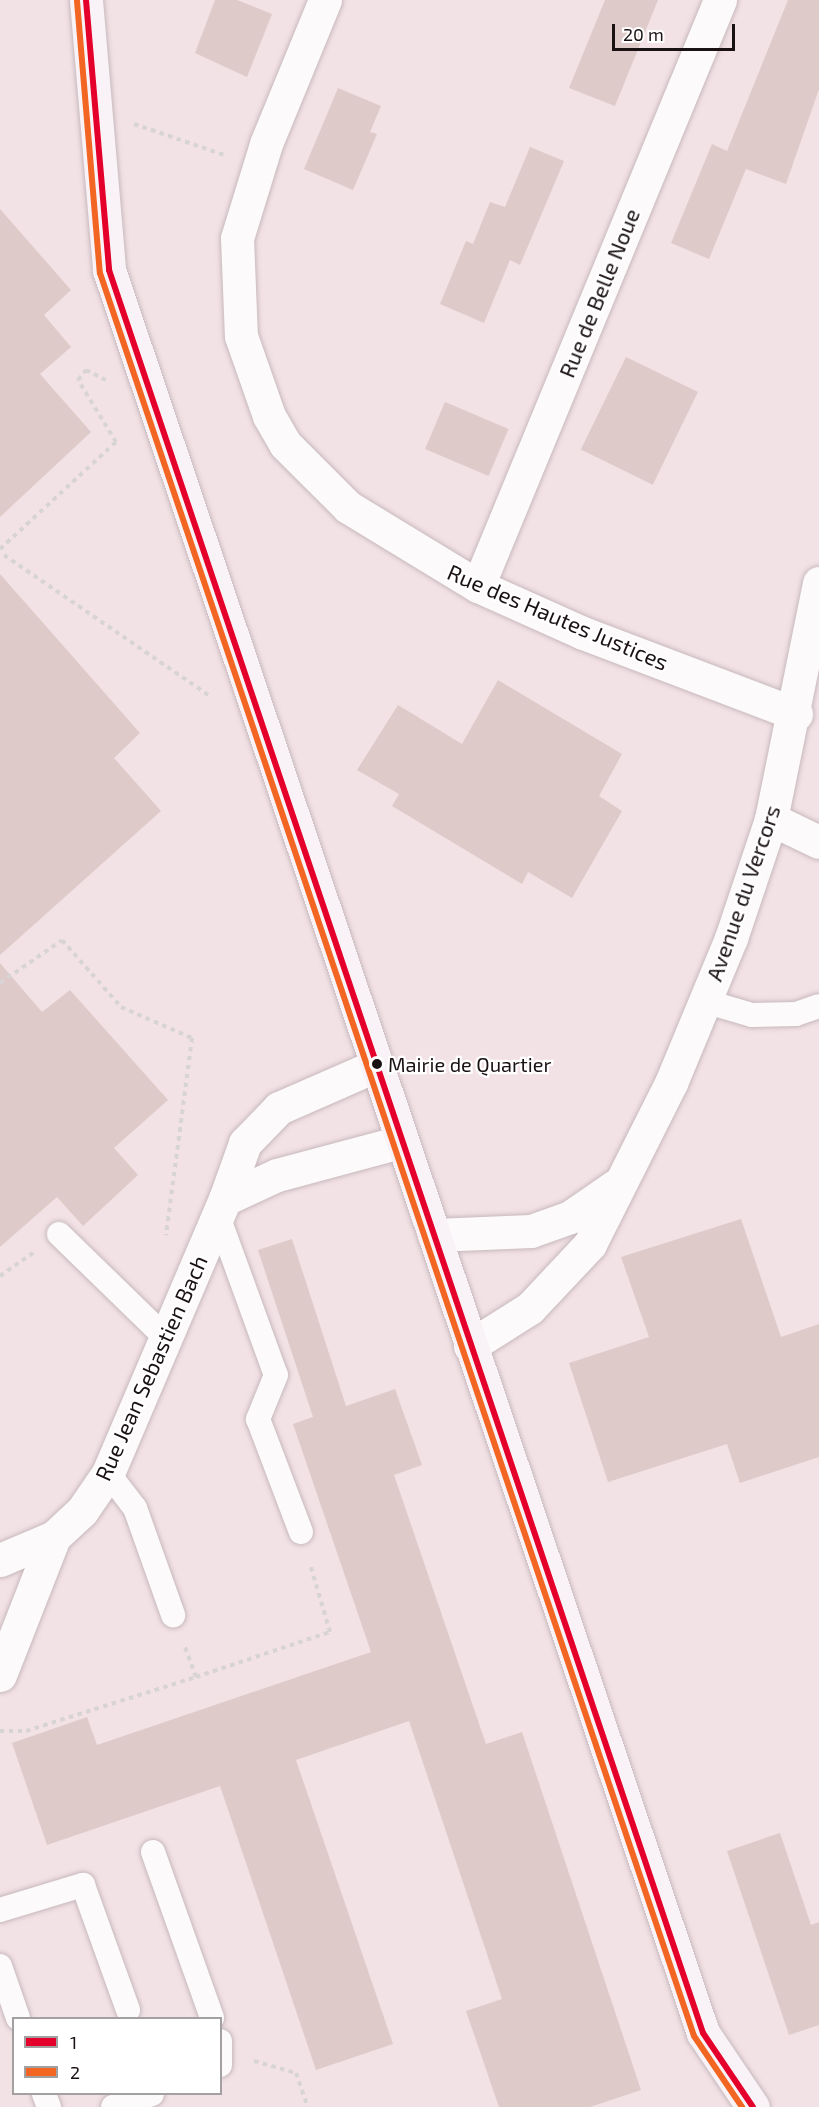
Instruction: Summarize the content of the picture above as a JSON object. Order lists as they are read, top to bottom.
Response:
{
  "streets": {
    "street": [
      "Rue de Belle Noue",
      "Rue des Hautes Justices",
      "Avenue du Vercors",
      "Rue Jean Sebastien Bach"
    ]
  },
  "crossings": [
    ["Rue de Belle Noue", "Rue des Hautes Justices"],
    ["Rue des Hautes Justices", "Avenue du Vercors"]
  ],
  "places": ["Mairie de Quartier"],
  "lines": ["transit line 1", "transit line 2"],
  "legend": ["1", "2"],
  "scale_bar": "20 m"
}
